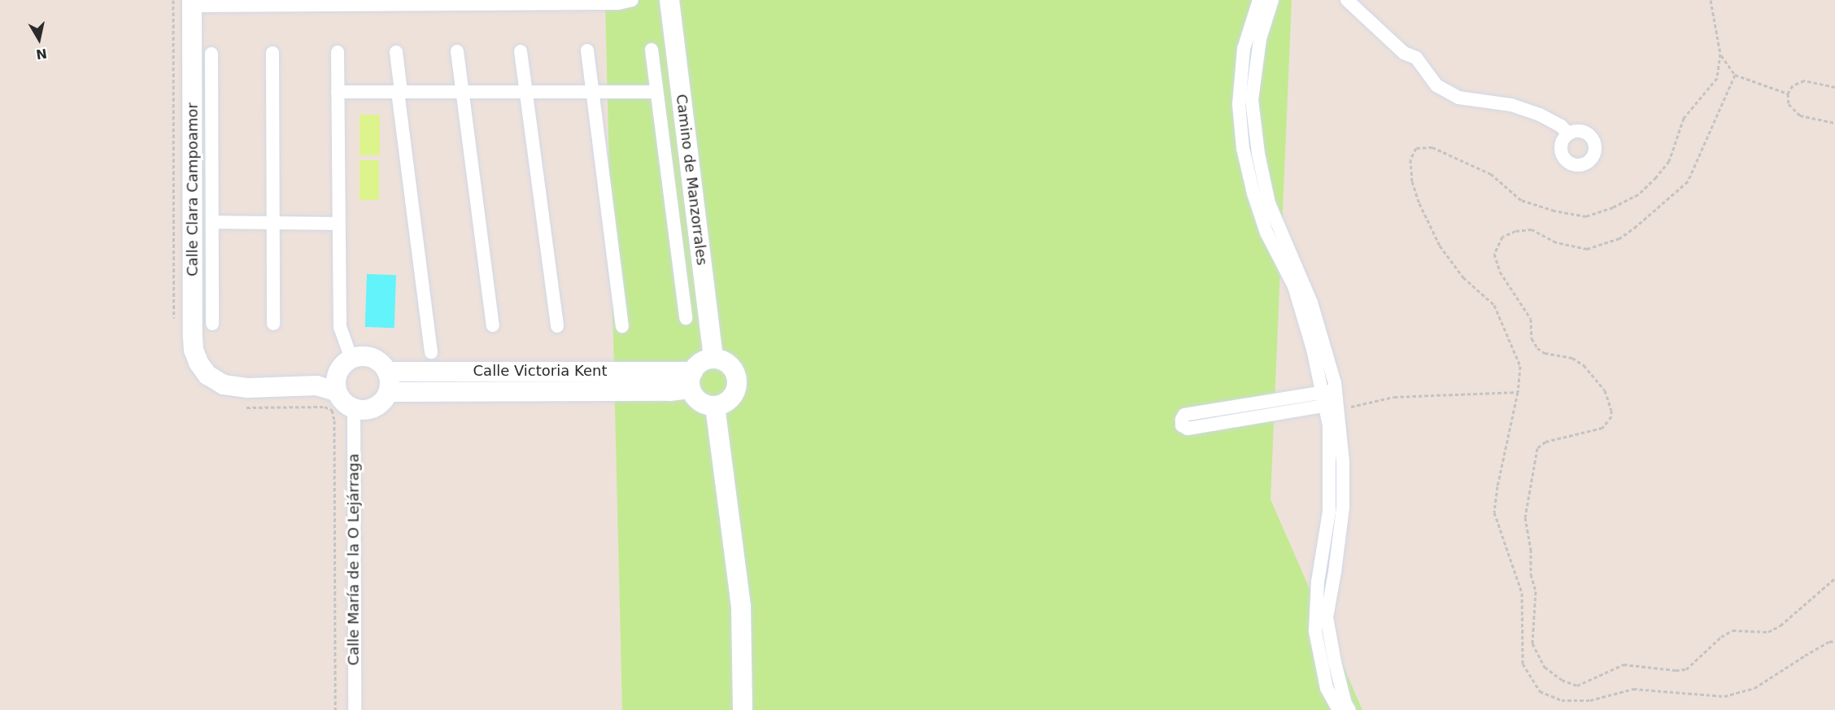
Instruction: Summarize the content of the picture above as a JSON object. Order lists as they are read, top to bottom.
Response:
{
  "streets": {
    "street": [
      "Camino de Manzorrales",
      "Calle Clara Campoamor",
      "Calle Victoria Kent",
      "Calle María de la O Lejárraga"
    ]
  },
  "crossings": [
    ["Camino de Manzorrales", "Calle Victoria Kent"],
    ["Calle Clara Campoamor", "Calle Victoria Kent"],
    ["Calle Clara Campoamor", "Calle María de la O Lejárraga"],
    ["Calle Victoria Kent", "Calle María de la O Lejárraga"]
  ],
  "north": "bottom"
}
